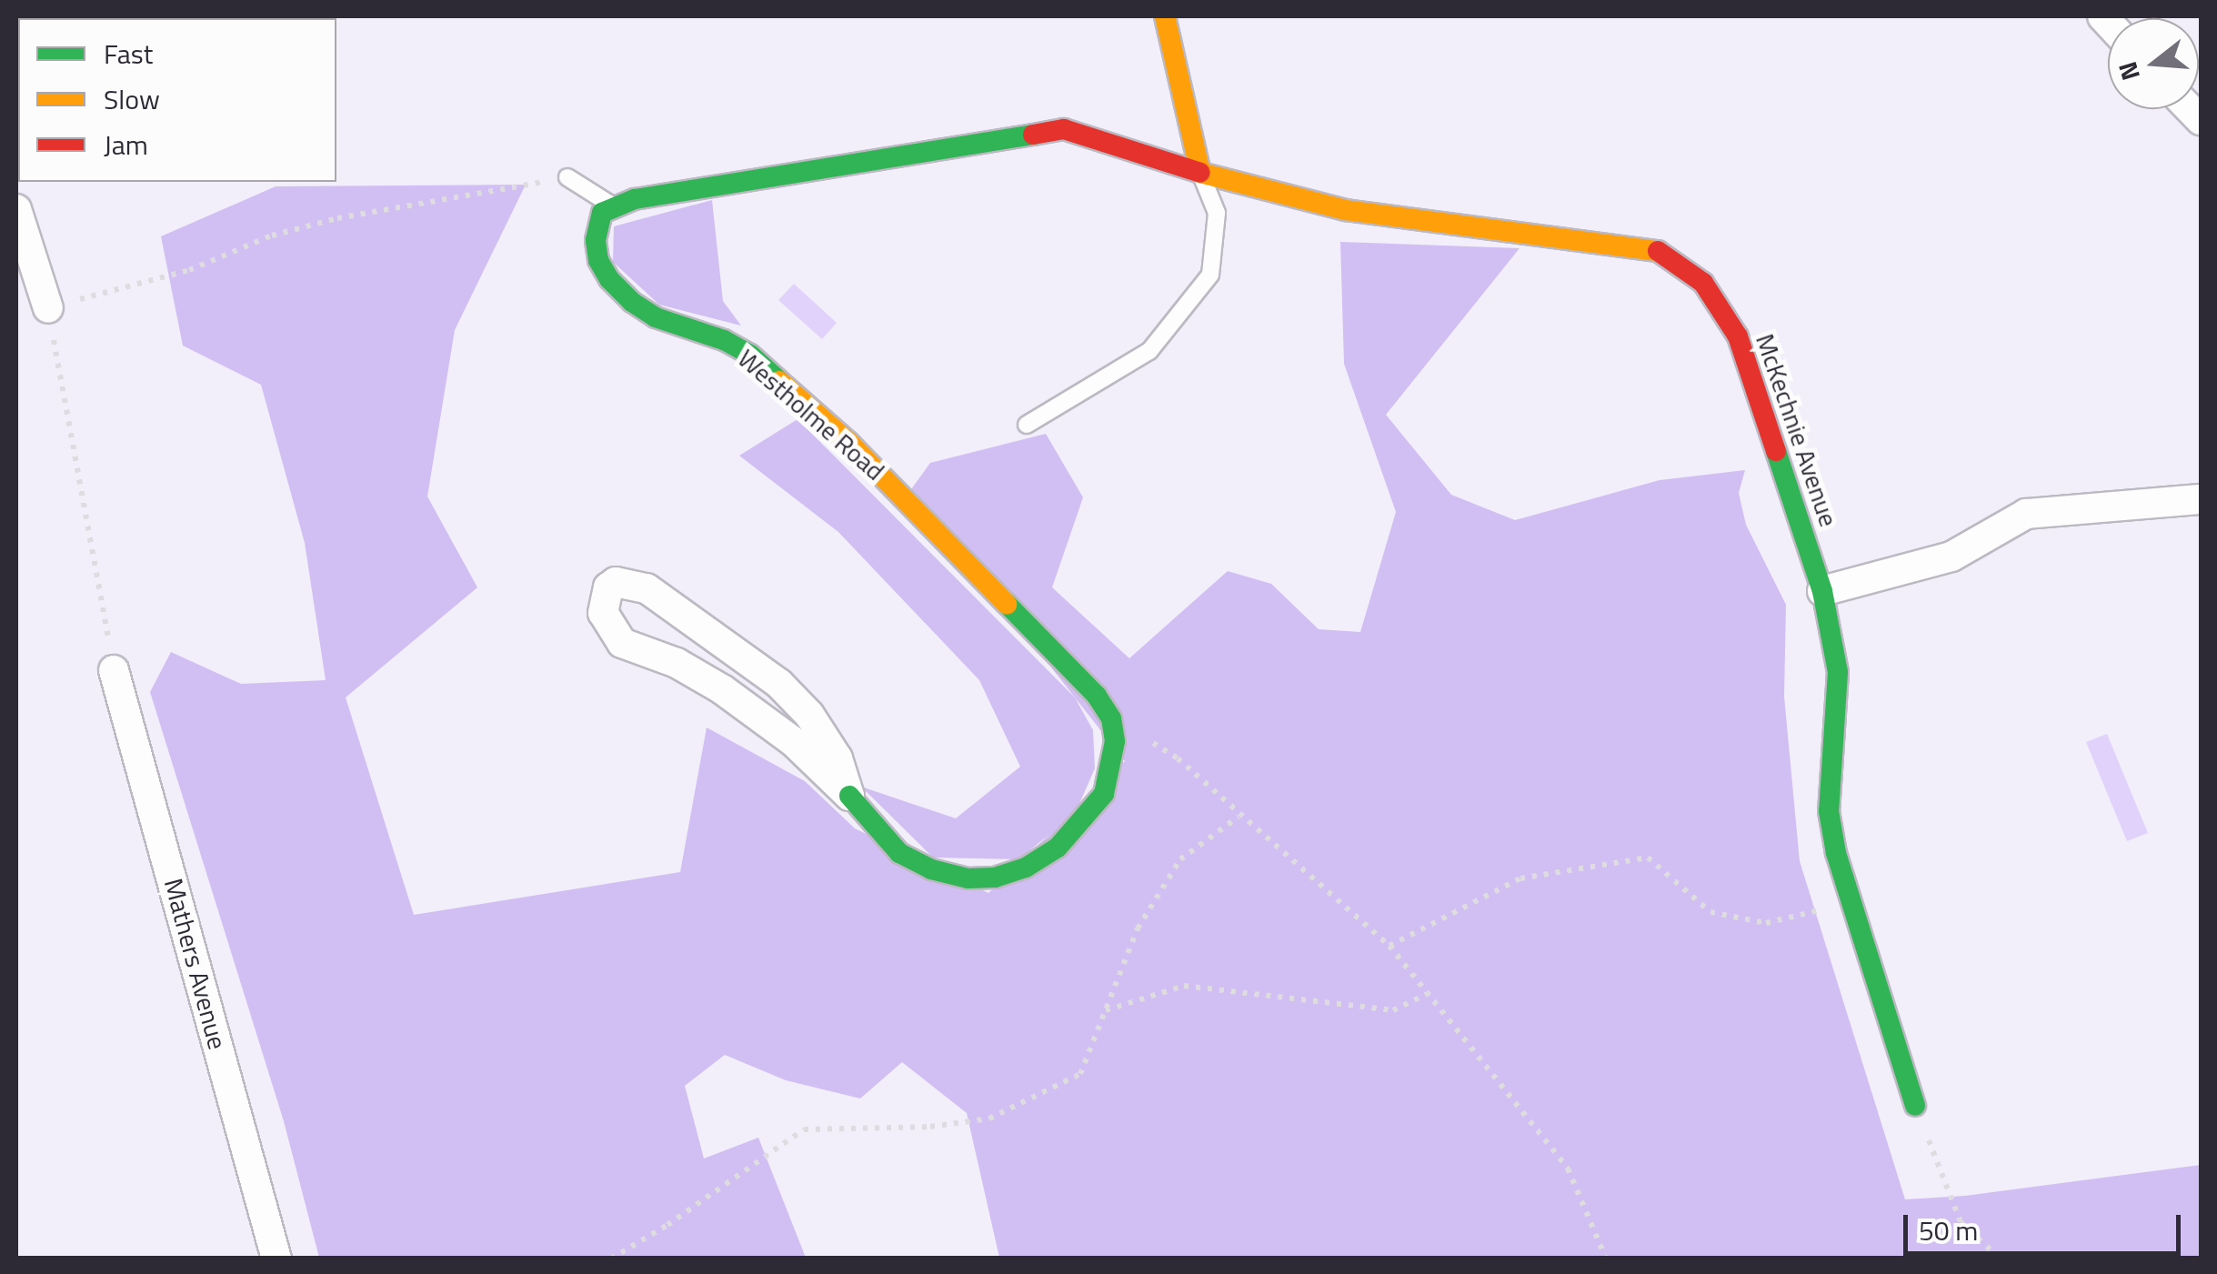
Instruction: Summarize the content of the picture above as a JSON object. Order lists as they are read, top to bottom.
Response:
{
  "streets": {
    "street": ["Westholme Road", "McKechnie Avenue", "Mathers Avenue"]
  },
  "legend": ["Fast", "Slow", "Jam"],
  "scale_bar": "50 m",
  "north": "left"
}
